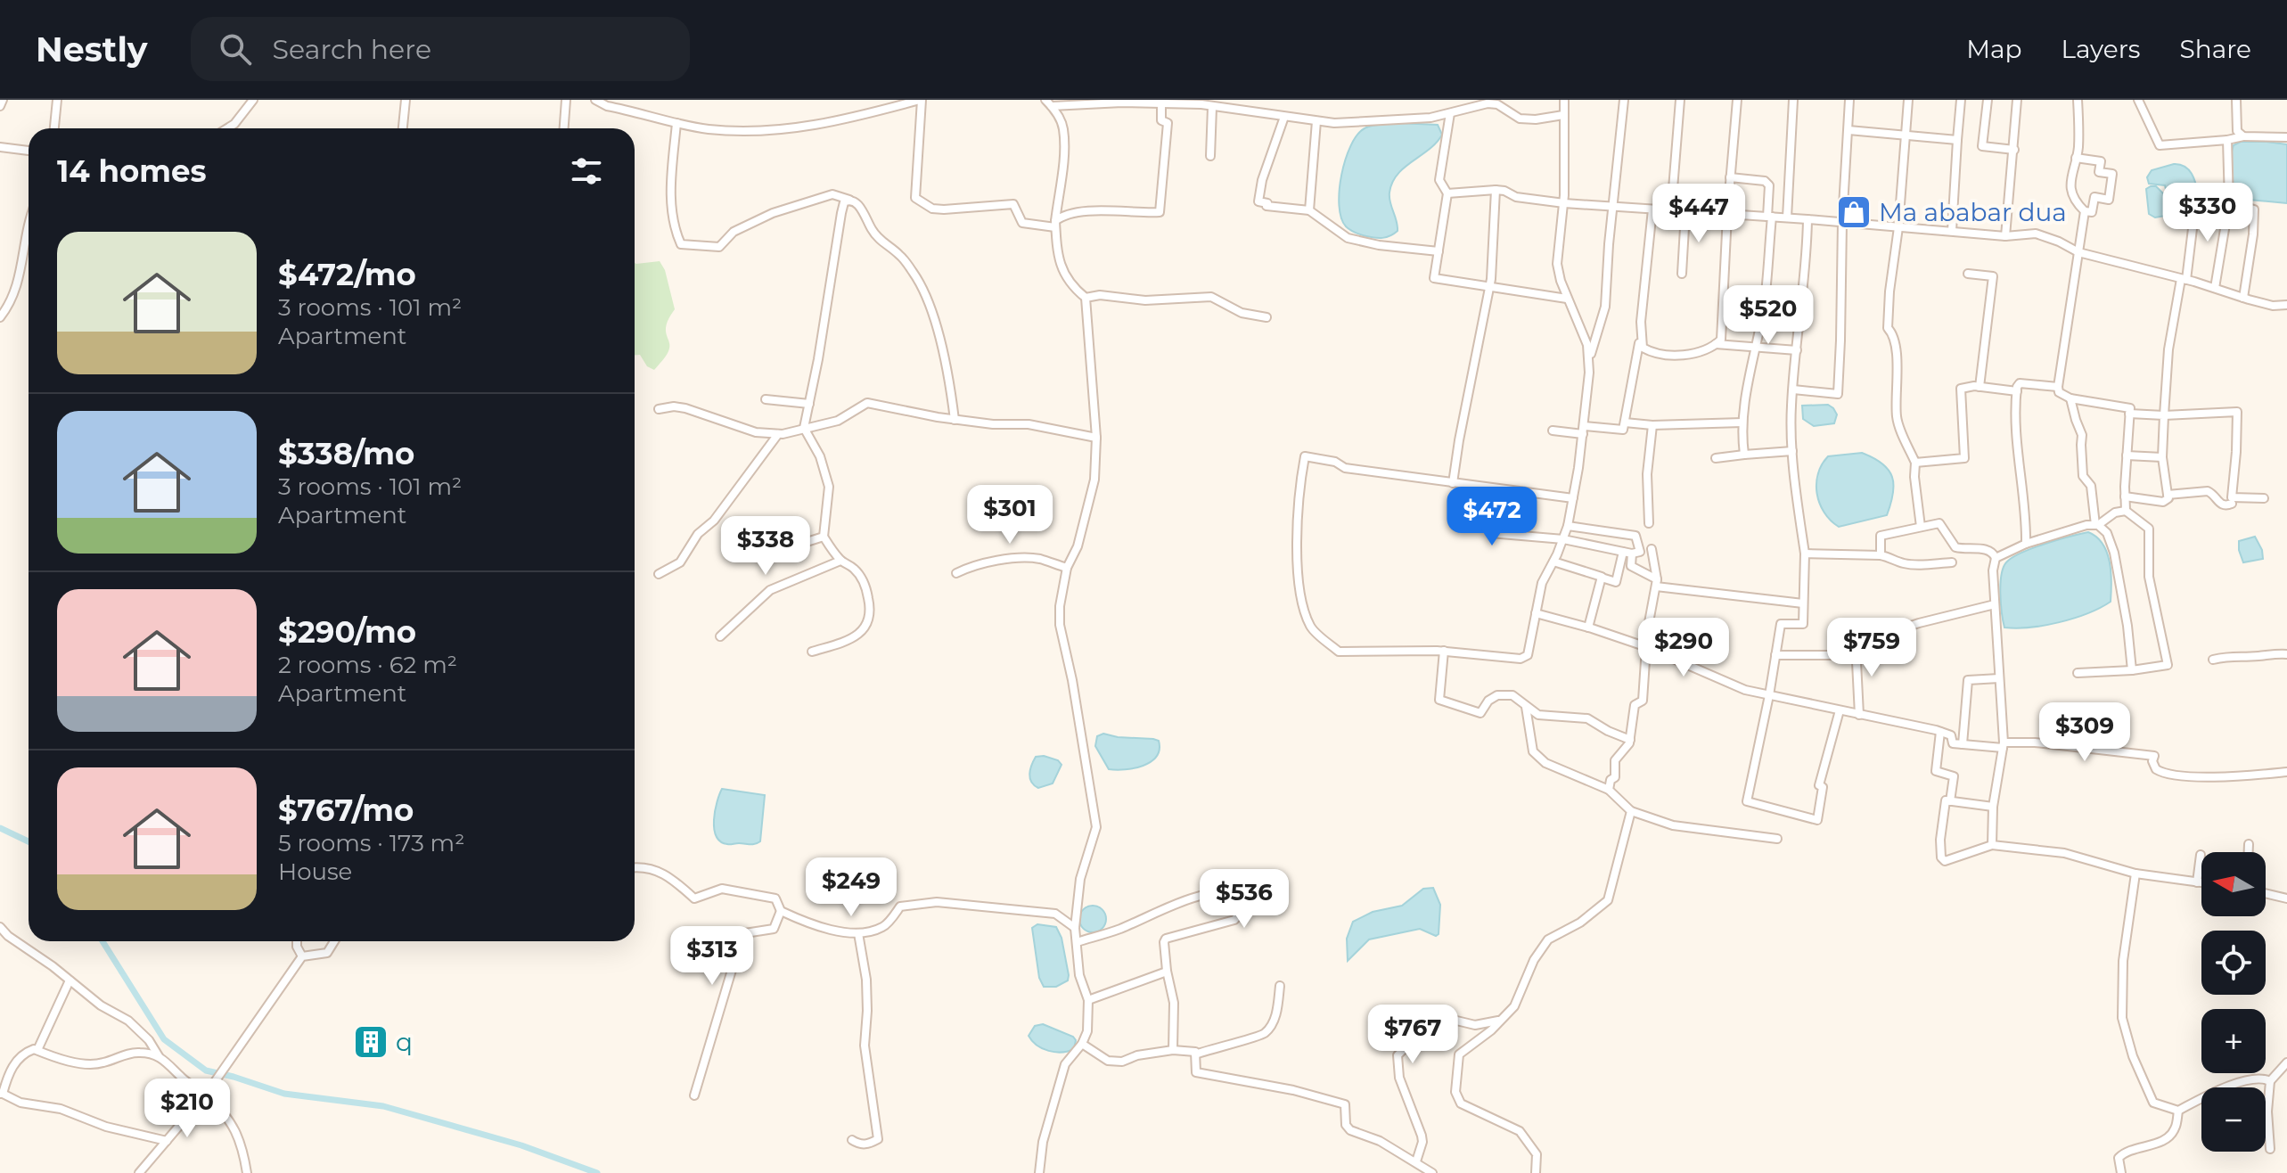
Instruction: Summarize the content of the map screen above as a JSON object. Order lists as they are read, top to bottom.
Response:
{
  "places": {
    "shop": ["Ma ababar dua"],
    "building": ["q"]
  },
  "north": "left",
  "page": {
    "header": "Nestly",
    "search": "Search here",
    "nav": ["Map", "Layers", "Share"],
    "heading": "14 homes",
    "price": [
      "$330",
      "$447",
      "$520",
      "$301",
      "$472",
      "$338",
      "$290",
      "$759",
      "$309",
      "$249",
      "$536",
      "$313",
      "$767",
      "$210"
    ],
    "list": [
      {
        "name": "$472/mo",
        "note": "3 rooms · 101 m² · Apartment"
      },
      {
        "name": "$338/mo",
        "note": "3 rooms · 101 m² · Apartment"
      },
      {
        "name": "$290/mo",
        "note": "2 rooms · 62 m² · Apartment"
      },
      {
        "name": "$767/mo",
        "note": "5 rooms · 173 m² · House"
      }
    ],
    "map_buttons": ["+", "−"]
  }
}
